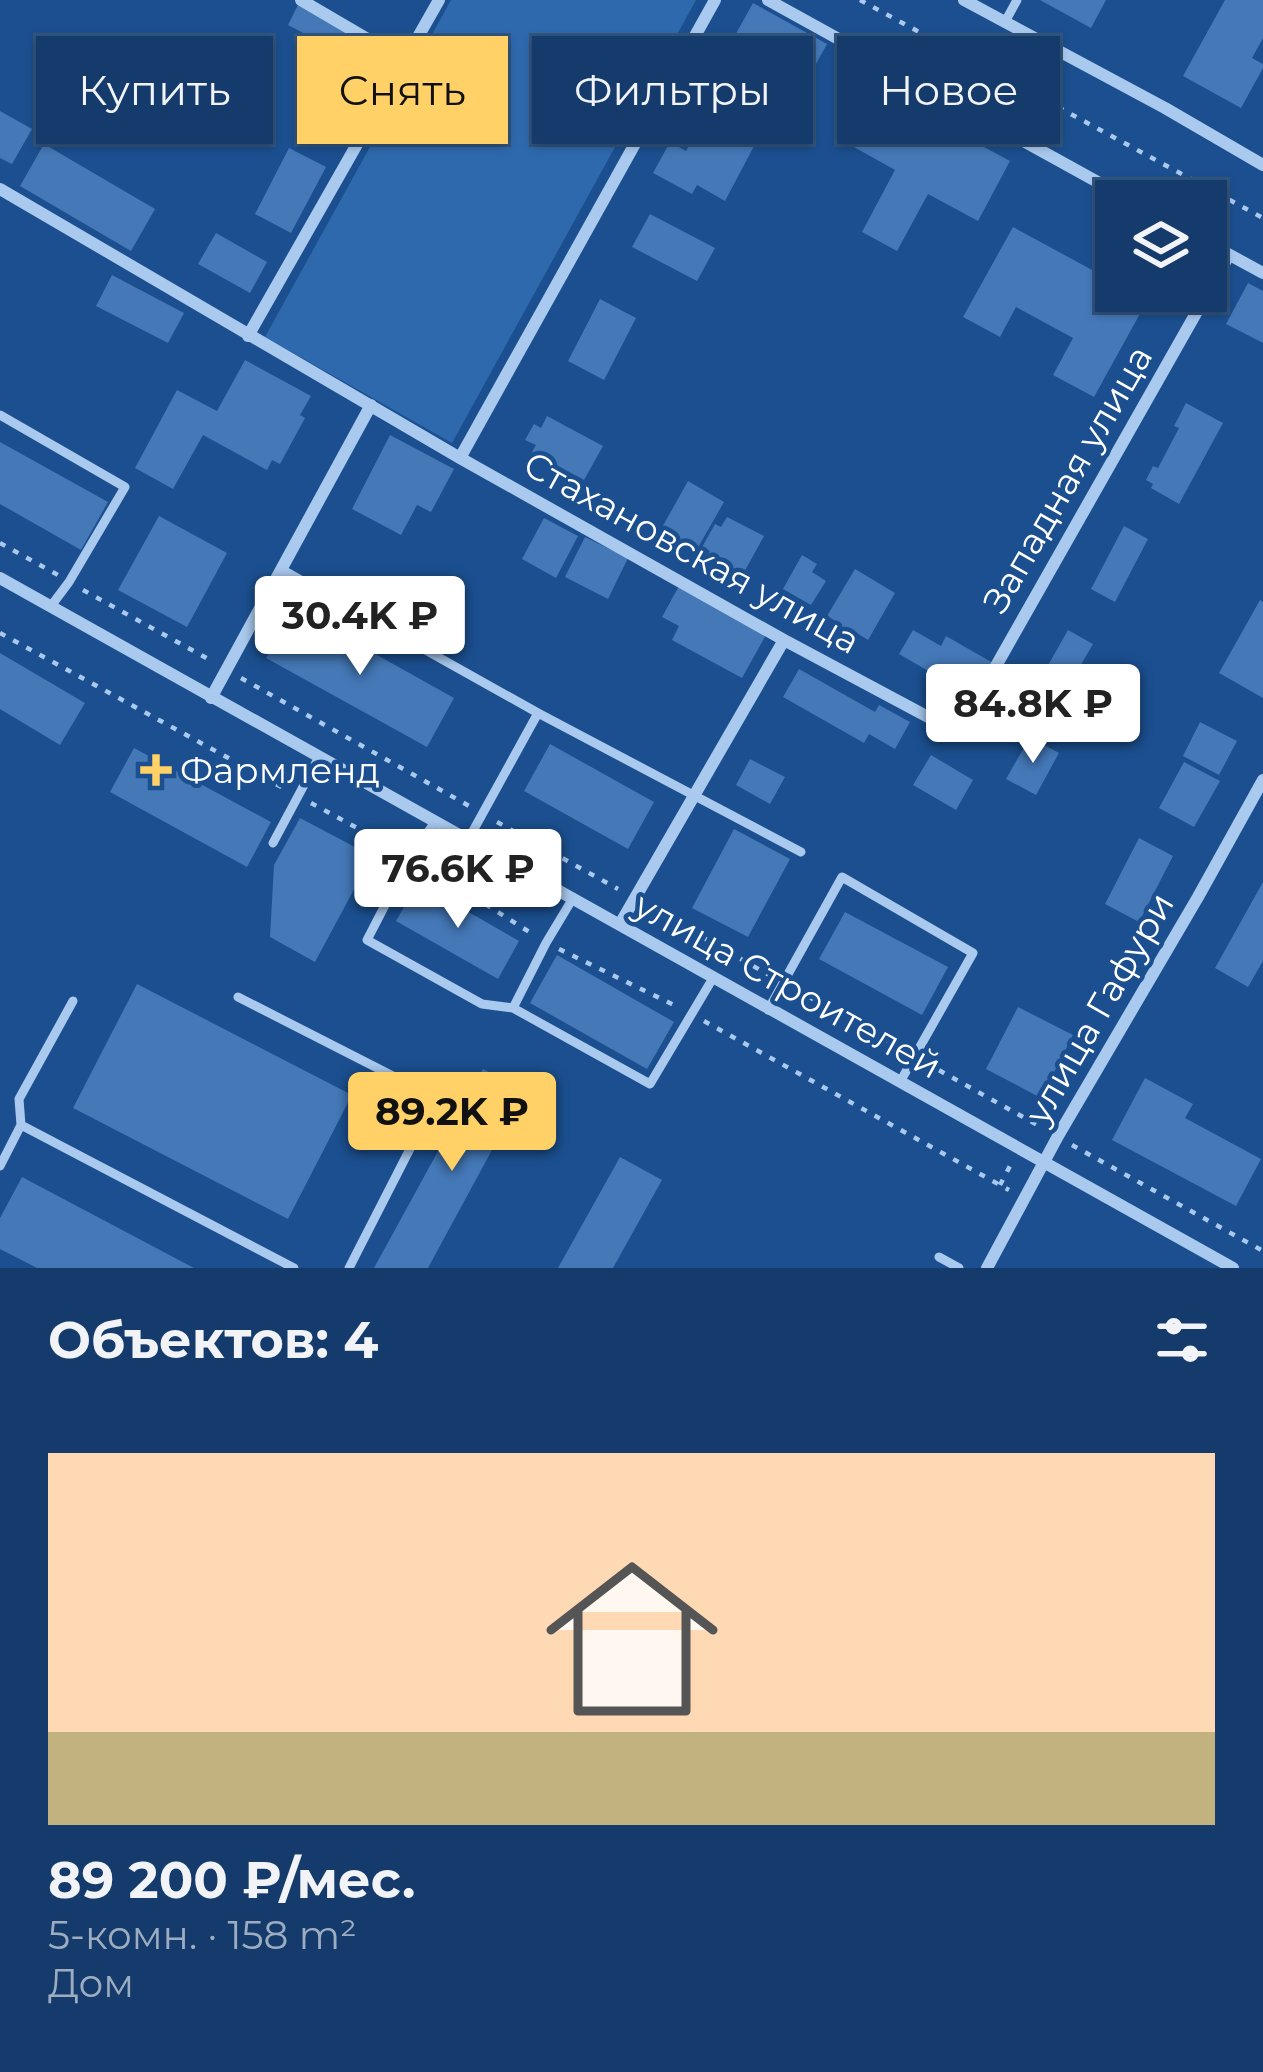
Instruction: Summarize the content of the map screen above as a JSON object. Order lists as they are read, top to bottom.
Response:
{
  "streets": {
    "street": [
      "Западная улица",
      "Стахановская улица",
      "улица Строителей",
      "улица Гафури"
    ]
  },
  "crossings": [
    ["Западная улица", "Стахановская улица"],
    ["улица Строителей", "улица Гафури"]
  ],
  "places": {
    "health": ["Фармленд"]
  },
  "page": {
    "chip": [
      "Купить",
      "Снять",
      "Фильтры",
      "Новое"
    ],
    "price": [
      "30.4K ₽",
      "84.8K ₽",
      "76.6K ₽",
      "89.2K ₽"
    ],
    "heading": "Объектов: 4",
    "list": [
      {
        "name": "89 200 ₽/мес.",
        "note": "5-комн. · 158 m² · Дом"
      }
    ]
  }
}
